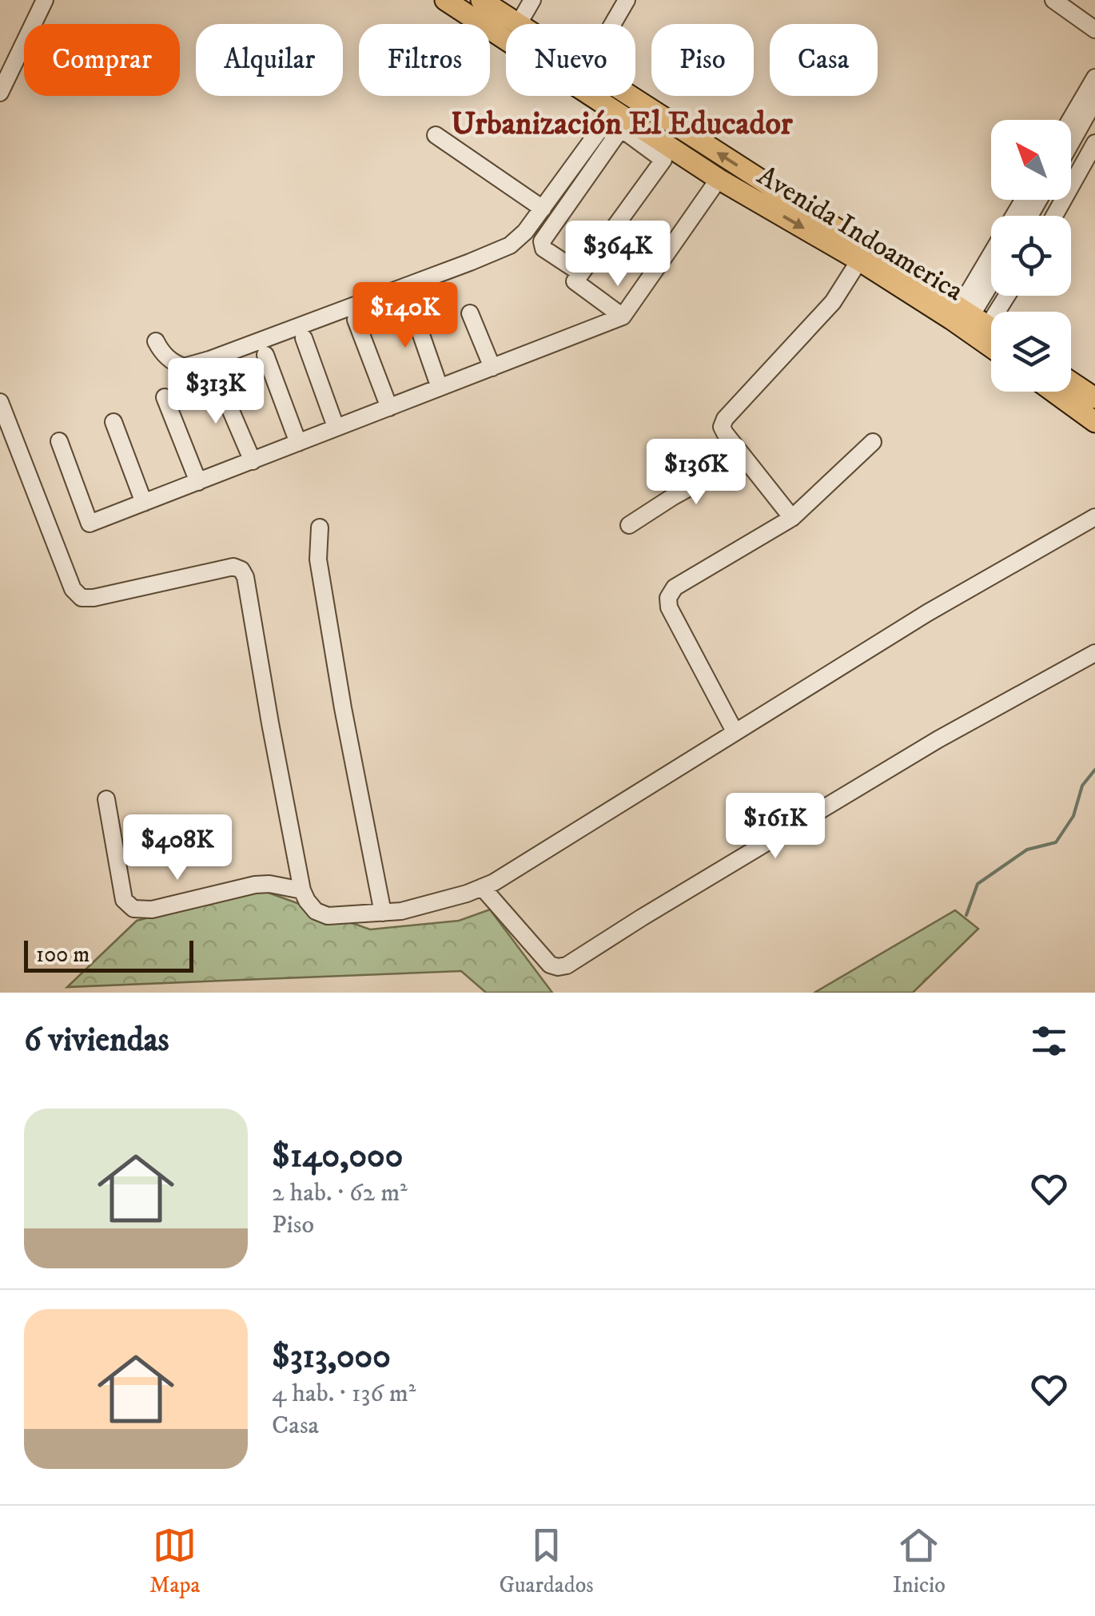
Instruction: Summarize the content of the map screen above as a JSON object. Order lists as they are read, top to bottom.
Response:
{
  "streets": {
    "main road": ["Avenida Indoamerica"]
  },
  "districts": ["Urbanización El Educador"],
  "scale_bar": "100 m",
  "north": "top left",
  "page": {
    "chip": [
      "Comprar",
      "Alquilar",
      "Filtros",
      "Nuevo",
      "Piso",
      "Casa"
    ],
    "price": [
      "$364K",
      "$140K",
      "$313K",
      "$136K",
      "$161K",
      "$408K"
    ],
    "scale": "100 m",
    "heading": "6 viviendas",
    "list": [
      {
        "name": "$140,000",
        "note": "2 hab. · 62 m² · Piso"
      },
      {
        "name": "$313,000",
        "note": "4 hab. · 136 m² · Casa"
      }
    ],
    "tabs": ["Mapa", "Guardados", "Inicio"]
  }
}
